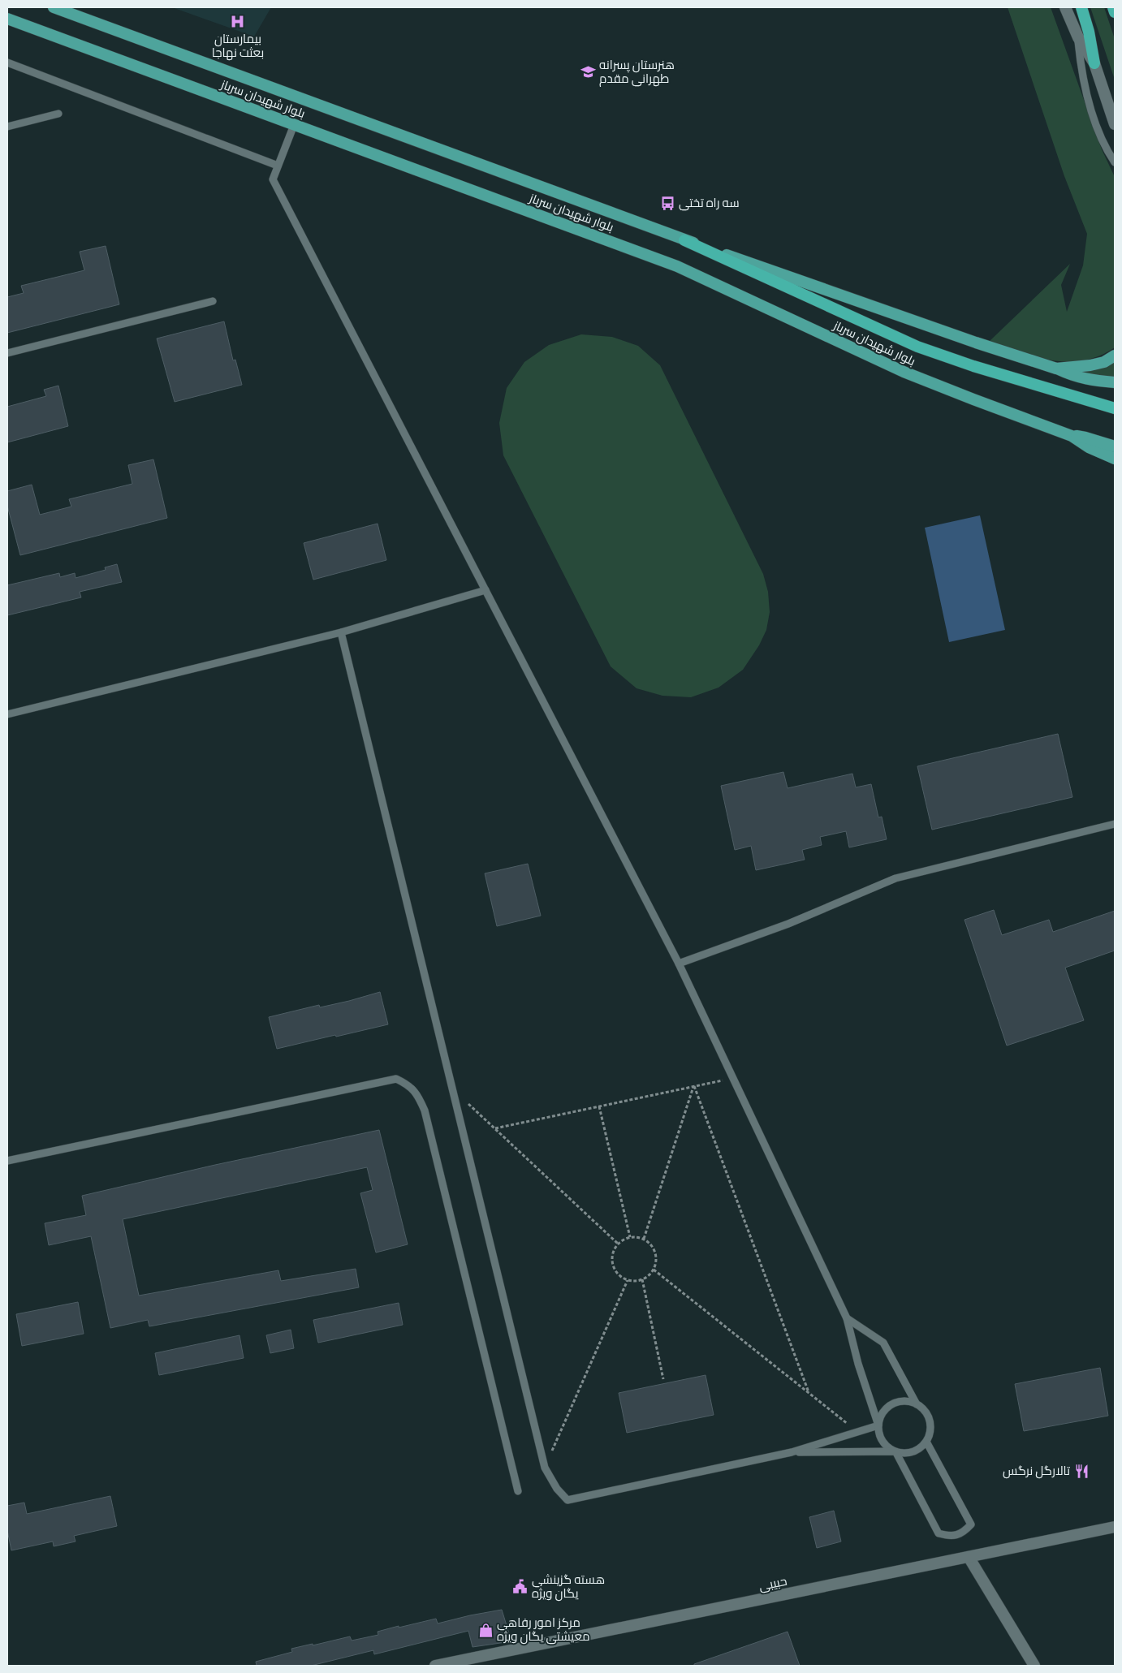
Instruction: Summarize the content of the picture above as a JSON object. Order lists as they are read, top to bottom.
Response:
{
  "streets": {
    "main road": ["بلوار شهیدان سرباز"],
    "street": ["حبیبی"]
  },
  "places": {
    "hospital": ["بیمارستان بعثت نهاجا"],
    "school or university": ["هنرستان پسرانه طهرانی مقدم"],
    "bus stop": ["سه راه تختی"],
    "restaurant": ["تالارگل نرگس"],
    "public building": ["هسته گزینشی یگان ویژه"],
    "shop": ["مرکز امور رفاهی معیشتی یگان ویژه"]
  }
}
